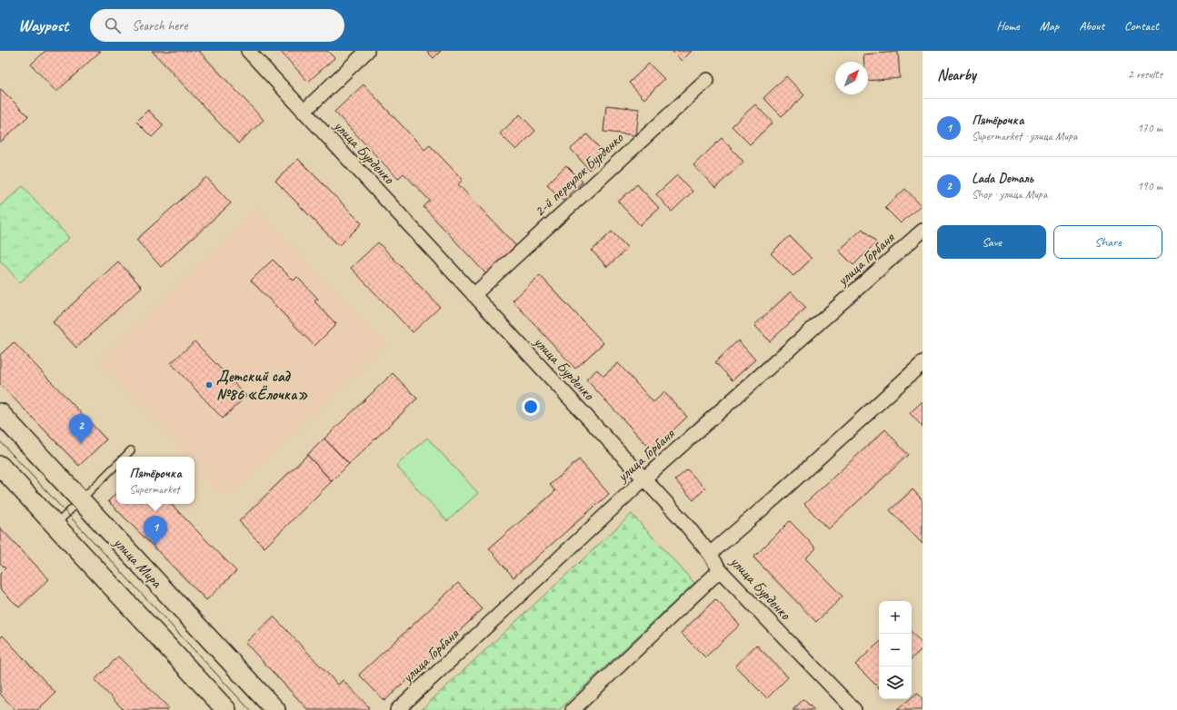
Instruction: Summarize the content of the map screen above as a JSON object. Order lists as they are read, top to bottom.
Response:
{
  "streets": {
    "street": [
      "улица Бурденко",
      "2-й переулок Бурденко",
      "улица Горбаня",
      "улица Мира"
    ]
  },
  "crossings": [
    ["улица Бурденко", "2-й переулок Бурденко"],
    ["улица Бурденко", "улица Горбаня"]
  ],
  "places": ["Детский сад №86 «Ёлочка»"],
  "north": "top right",
  "page": {
    "header": "Waypost",
    "search": "Search here",
    "nav": [
      "Home",
      "Map",
      "About",
      "Contact"
    ],
    "heading": ["Nearby", "2 results"],
    "list": [
      {
        "mark": "1",
        "name": "Пятёрочка",
        "note": "Supermarket · улица Мира",
        "value": "170 m"
      },
      {
        "mark": "2",
        "name": "Lada Dеталь",
        "note": "Shop · улица Мира",
        "value": "190 m"
      }
    ],
    "buttons": ["Save", "Share"],
    "pins": ["2", "1"],
    "popup": ["Пятёрочка", "Supermarket"],
    "map_buttons": ["+", "−"]
  }
}
